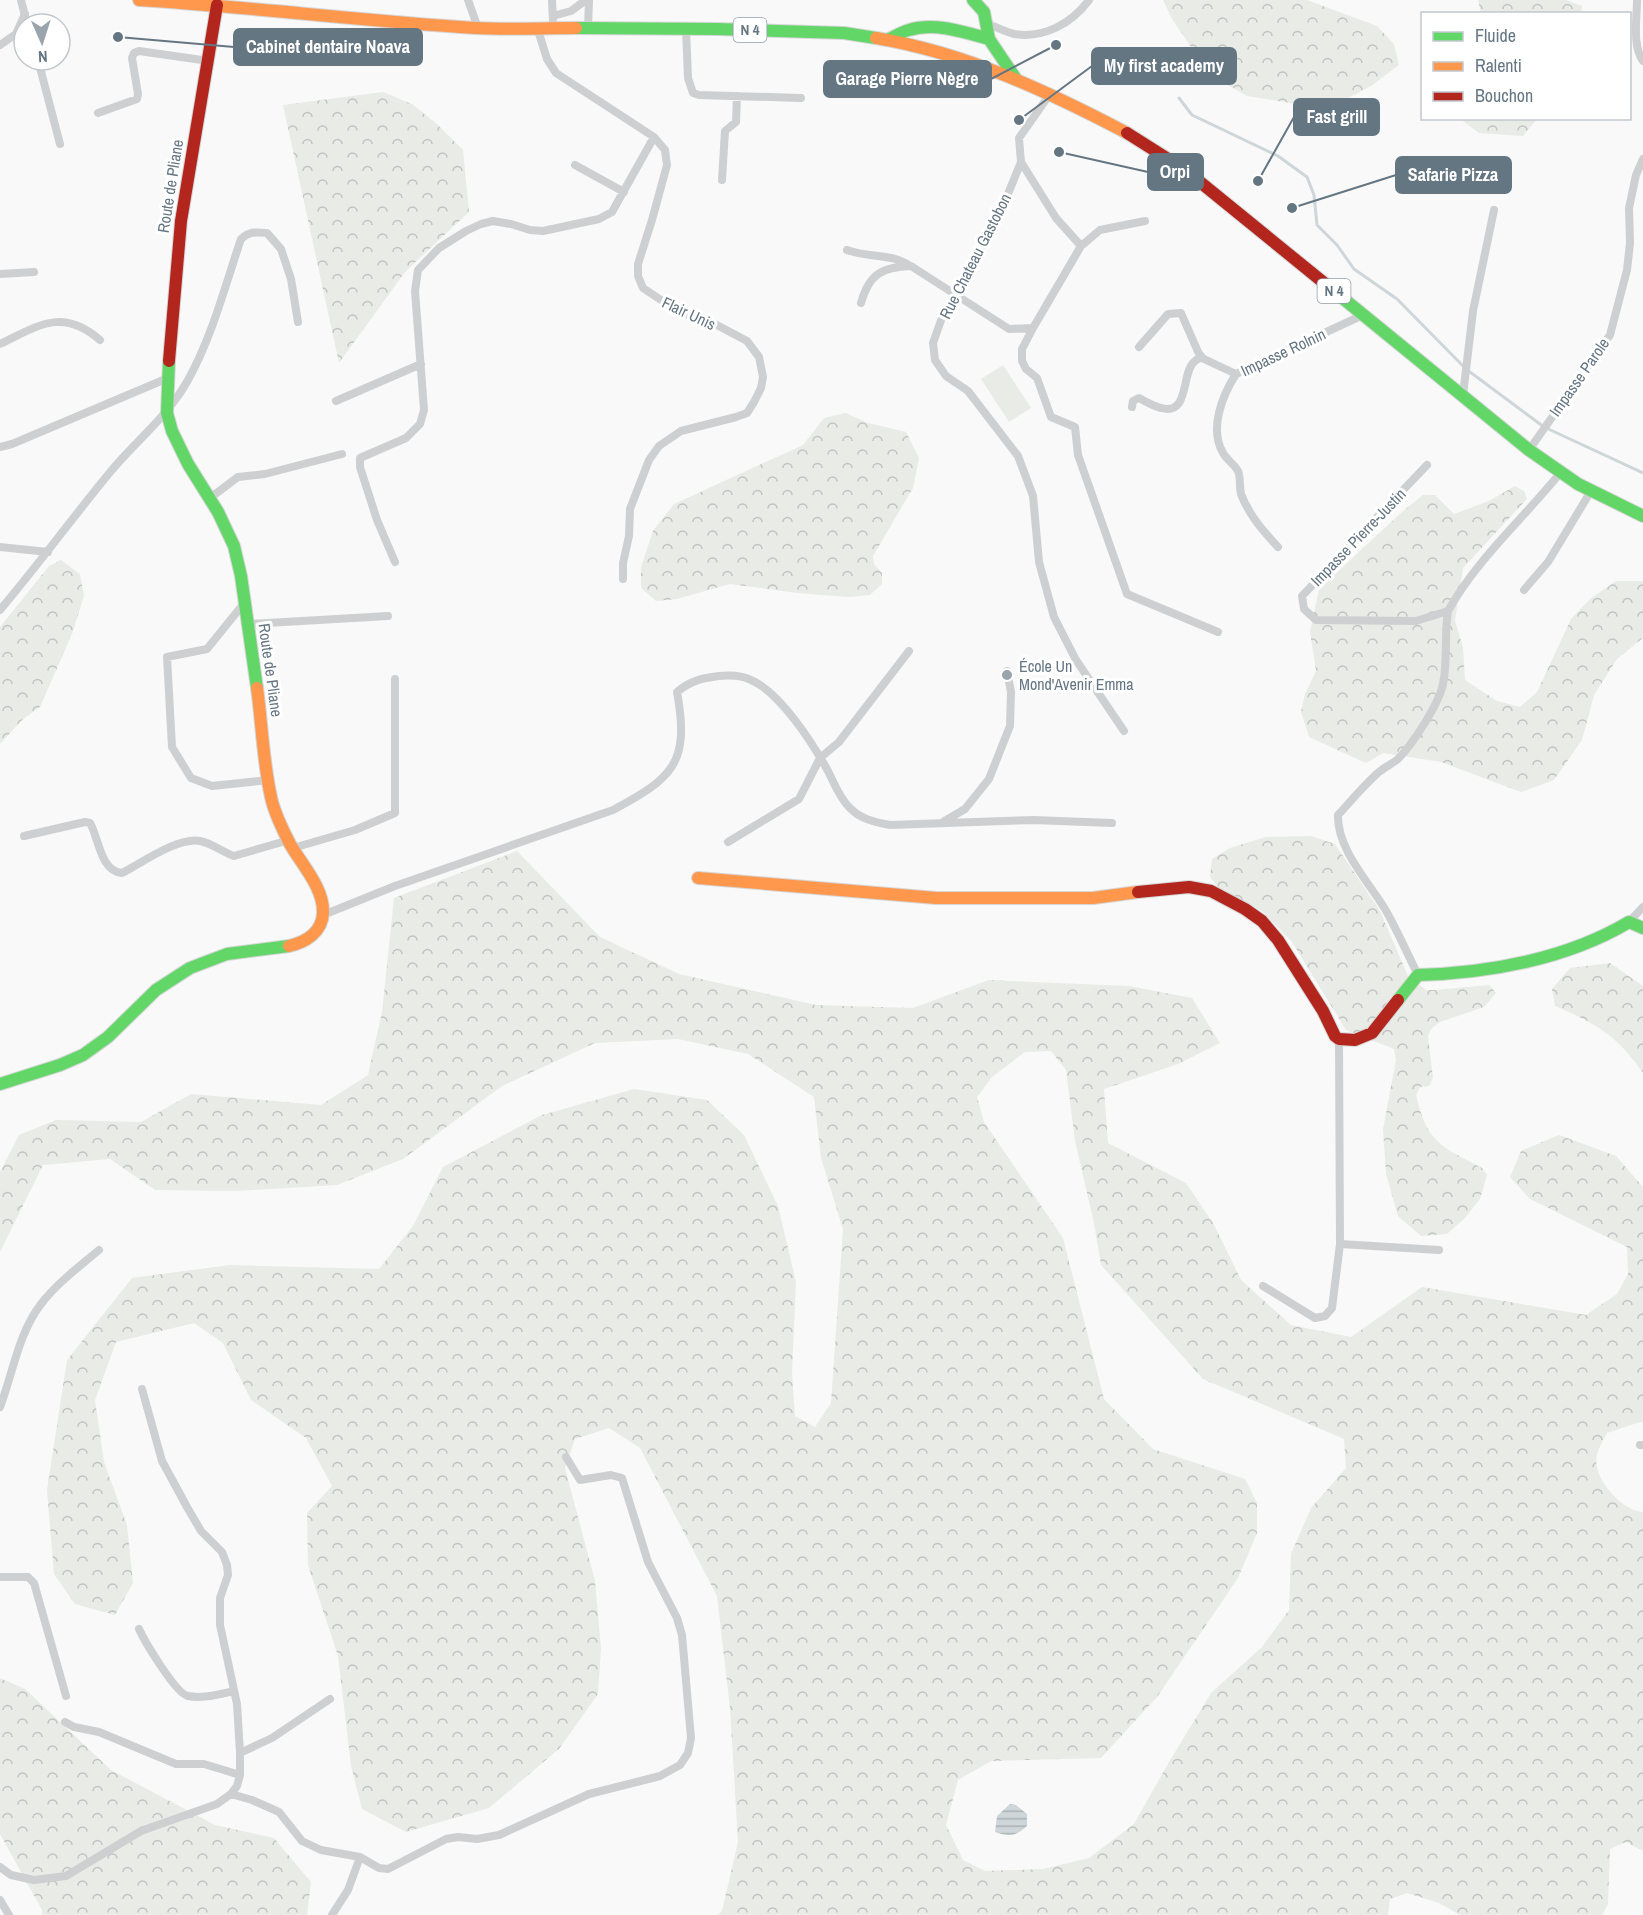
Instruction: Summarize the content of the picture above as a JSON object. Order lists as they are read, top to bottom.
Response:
{
  "streets": {
    "street": [
      "N 4",
      "Route de Pliane",
      "Rue Chateau Gastobon",
      "Flair Unis",
      "Impasse Rolnin",
      "Impasse Parole",
      "Impasse Pierre-Justin"
    ]
  },
  "crossings": [
    ["N 4", "Route de Pliane"],
    ["N 4", "Rue Chateau Gastobon"],
    ["N 4", "Impasse Rolnin"],
    ["N 4", "Impasse Parole"]
  ],
  "places": [
    "Cabinet dentaire Noava",
    "Garage Pierre Nègre",
    "My first academy",
    "Orpi",
    "Fast grill",
    "Safarie Pizza",
    "École Un Mond'Avenir Emma"
  ],
  "legend": ["Fluide", "Ralenti", "Bouchon"],
  "north": "bottom"
}
